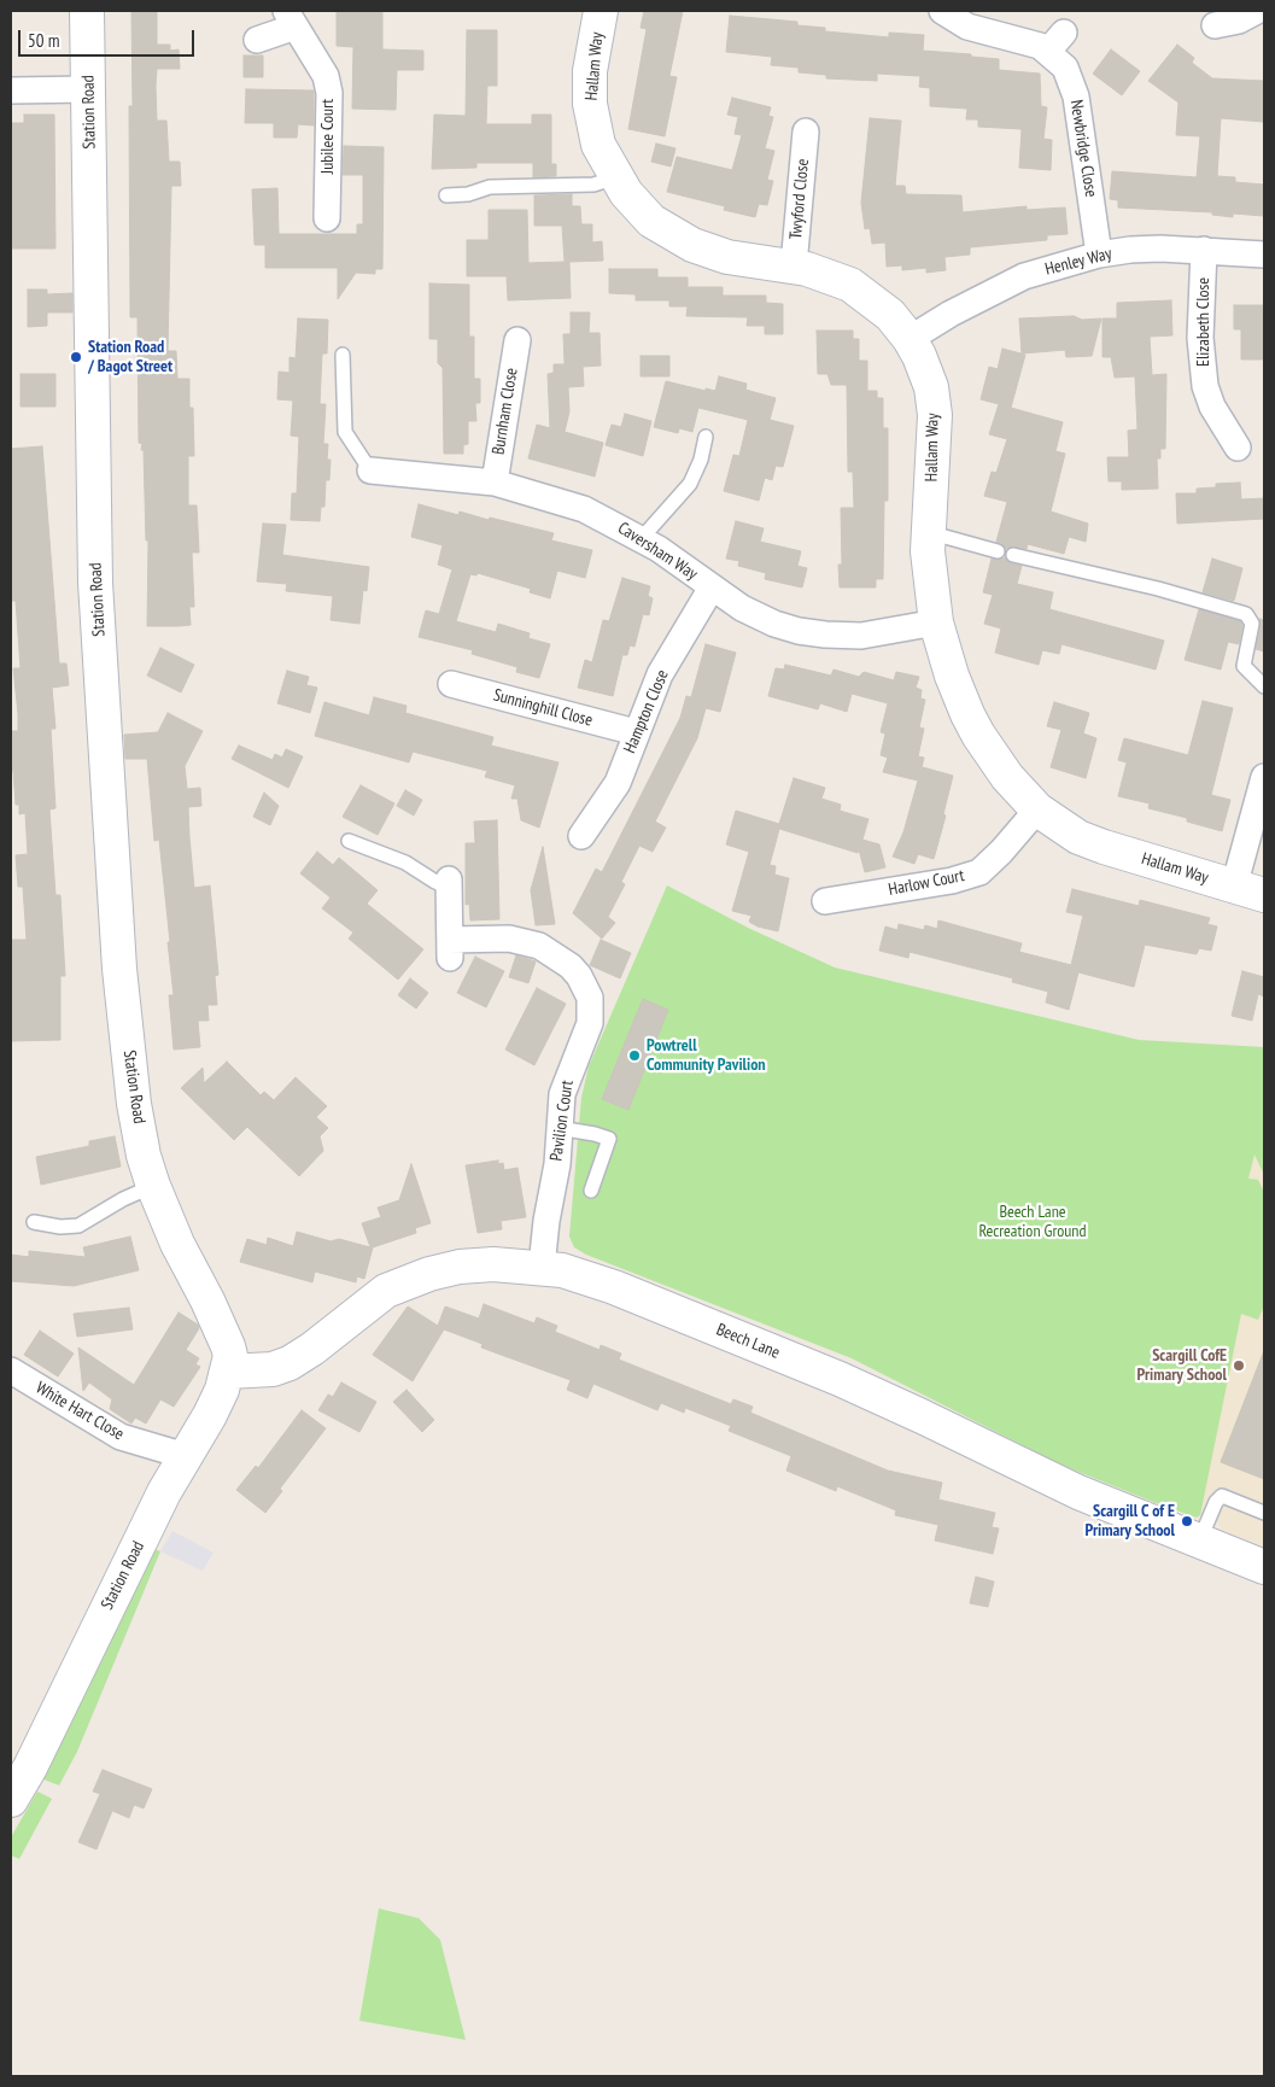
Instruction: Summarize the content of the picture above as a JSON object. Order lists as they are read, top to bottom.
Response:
{
  "streets": {
    "street": [
      "Hallam Way",
      "Station Road",
      "Jubilee Court",
      "Newbridge Close",
      "Twyford Close",
      "Henley Way",
      "Elizabeth Close",
      "Burnham Close",
      "Caversham Way",
      "Sunninghill Close",
      "Hampton Close",
      "Harlow Court",
      "Pavilion Court",
      "Beech Lane",
      "White Hart Close"
    ]
  },
  "crossings": [
    ["Hallam Way", "Twyford Close"],
    ["Hallam Way", "Henley Way"],
    ["Hallam Way", "Caversham Way"],
    ["Hallam Way", "Harlow Court"],
    ["Station Road", "Beech Lane"],
    ["Station Road", "White Hart Close"],
    ["Newbridge Close", "Henley Way"],
    ["Henley Way", "Elizabeth Close"],
    ["Burnham Close", "Caversham Way"],
    ["Caversham Way", "Hampton Close"],
    ["Sunninghill Close", "Hampton Close"],
    ["Pavilion Court", "Beech Lane"]
  ],
  "parks": ["Beech Lane Recreation Ground"],
  "places": [
    "Station Road / Bagot Street",
    "Powtrell Community Pavilion",
    "Scargill CofE Primary School",
    "Scargill C of E Primary School"
  ],
  "scale_bar": "50 m"
}
